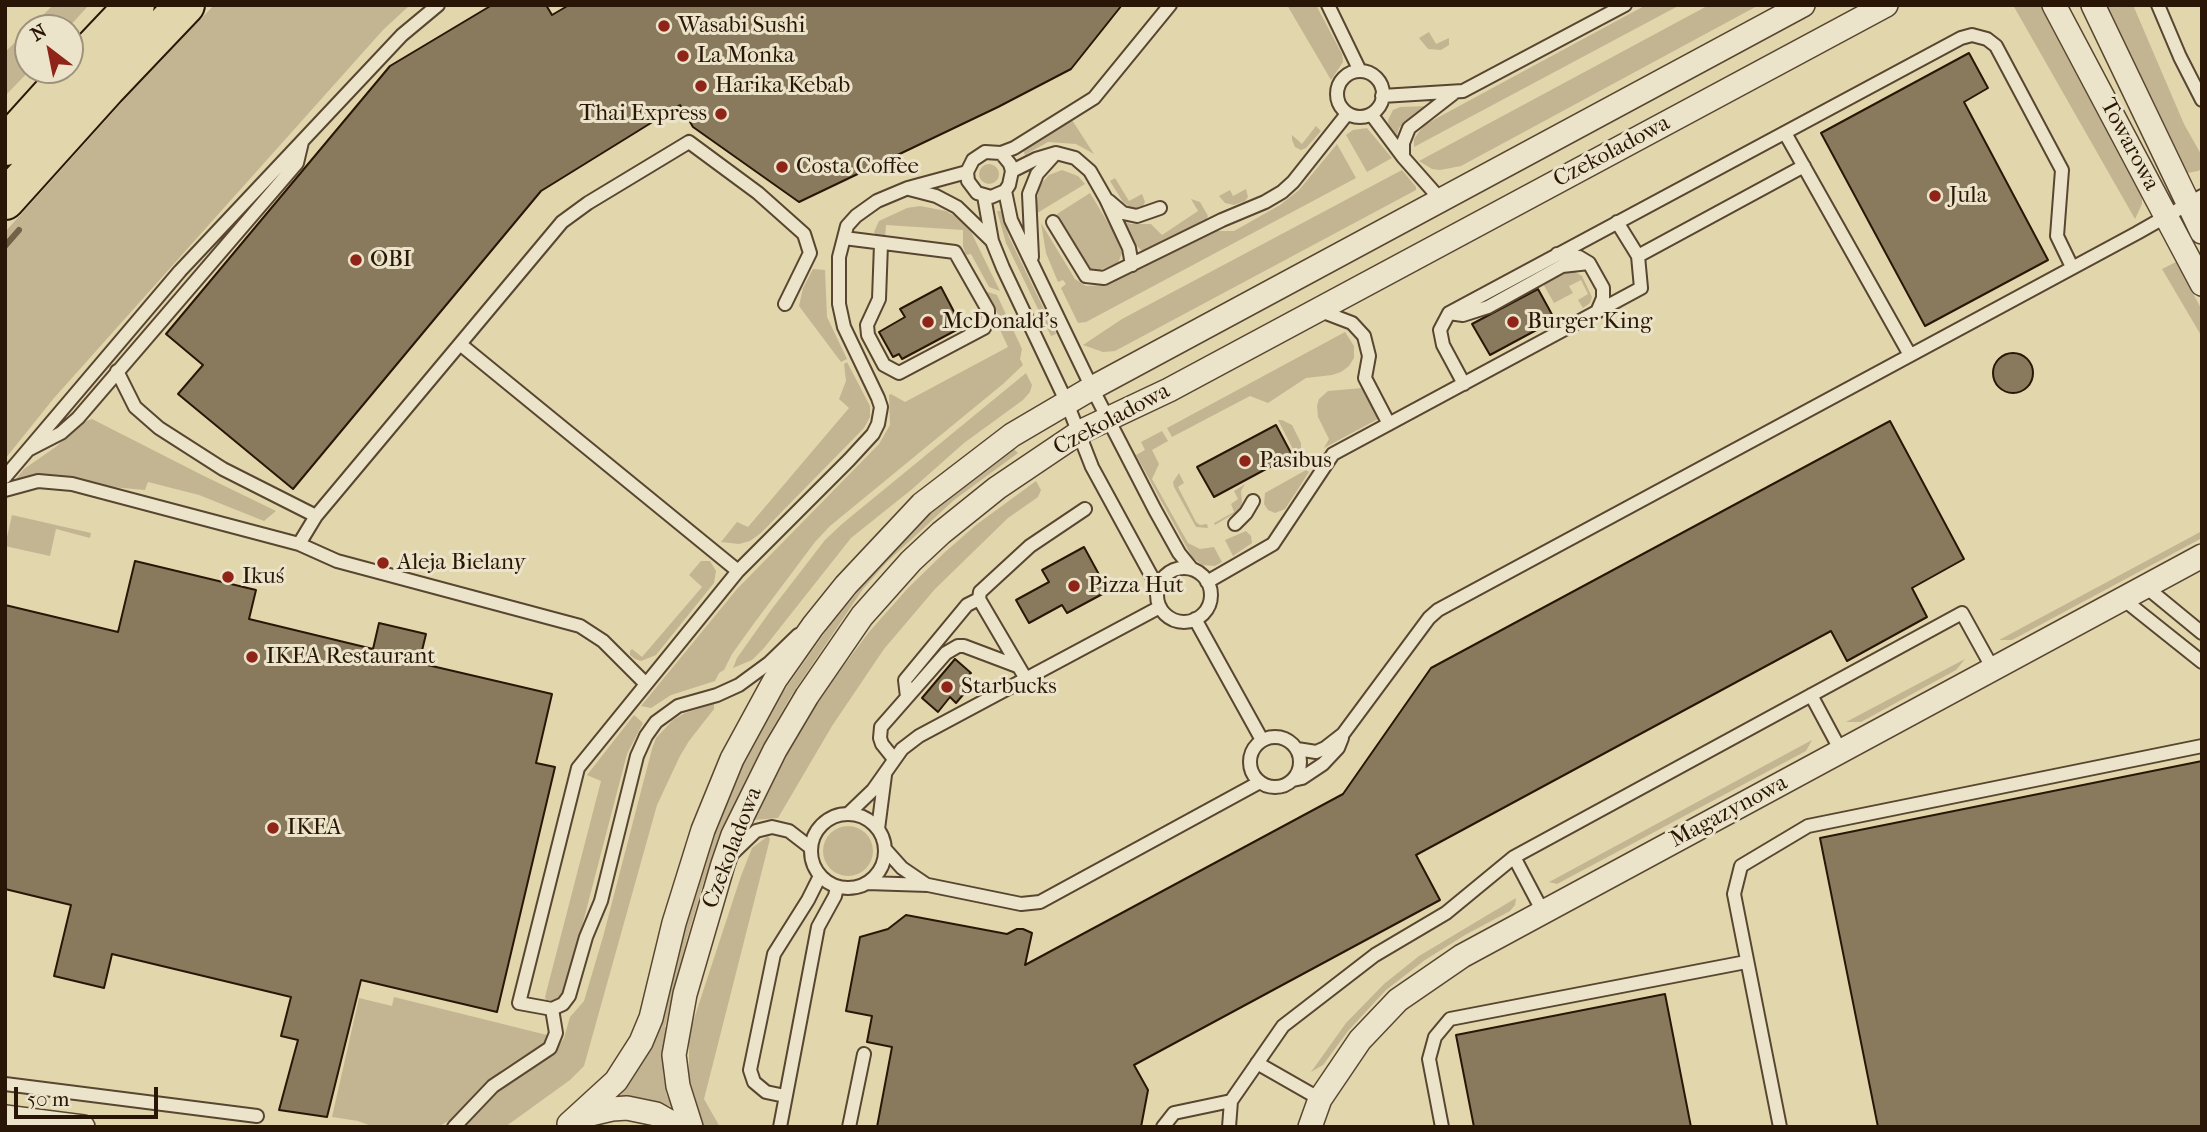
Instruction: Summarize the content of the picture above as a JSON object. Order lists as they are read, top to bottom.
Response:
{
  "streets": {
    "street": ["Towarowa", "Czekoladowa", "Magazynowa"]
  },
  "places": [
    "Wasabi Sushi",
    "La Monka",
    "Harika Kebab",
    "Thai Express",
    "Costa Coffee",
    "Jula",
    "OBI",
    "McDonald's",
    "Burger King",
    "Pasibus",
    "Aleja Bielany",
    "Ikuś",
    "Pizza Hut",
    "IKEA Restaurant",
    "Starbucks",
    "IKEA"
  ],
  "scale_bar": "50 m",
  "north": "top left"
}
